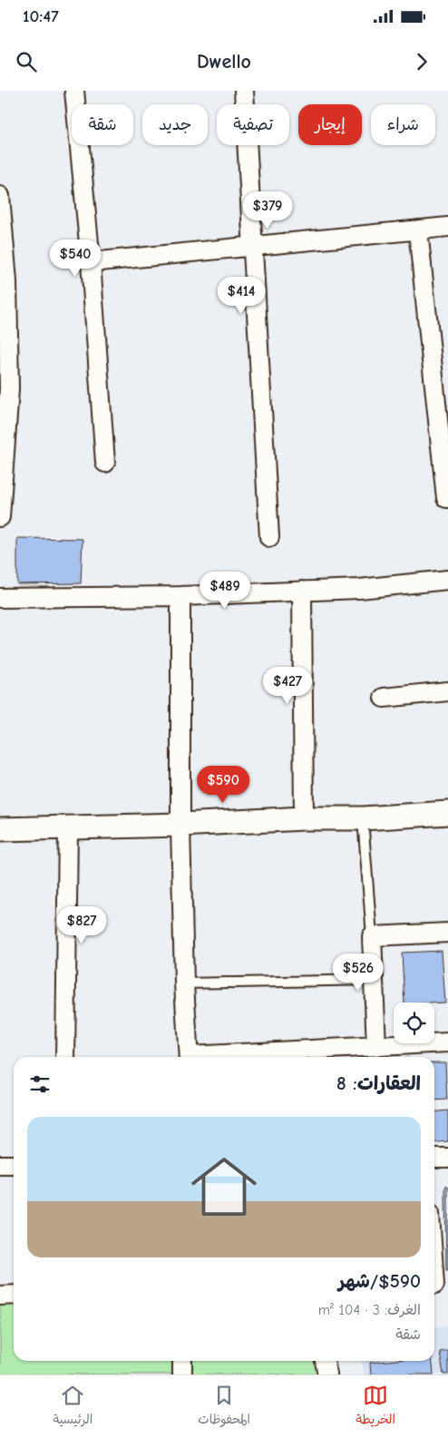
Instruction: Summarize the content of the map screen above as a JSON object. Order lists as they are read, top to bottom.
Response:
{
  "page": {
    "status": "10:47",
    "header": "Dwello",
    "chip": [
      "شراء",
      "إيجار",
      "تصفية",
      "جديد",
      "شقة"
    ],
    "price": [
      "$379",
      "$540",
      "$414",
      "$489",
      "$427",
      "$590",
      "$827",
      "$526"
    ],
    "heading": "العقارات: 8",
    "list": [
      {
        "name": "$590/شهر",
        "note": "الغرف: 3 · 104 m² · شقة"
      }
    ],
    "tabs": ["الخريطة", "المحفوظات", "الرئيسية"]
  }
}
